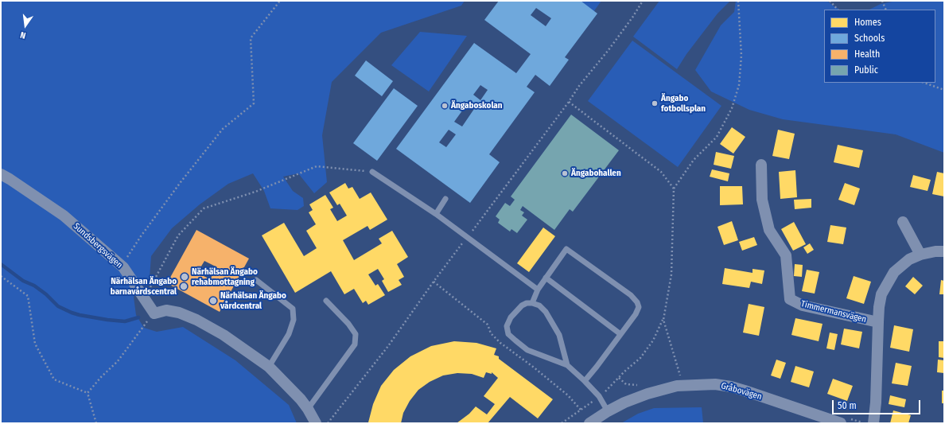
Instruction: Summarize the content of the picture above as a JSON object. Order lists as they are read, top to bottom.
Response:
{
  "streets": {
    "street": ["Sundsbergsvägen", "Timmermansvägen", "Gråbovägen"]
  },
  "places": [
    "Ängabo fotbollsplan",
    "Ängaboskolan",
    "Ängabohallen",
    "Närhälsan Ängabo rehabmottagning",
    "Närhälsan Ängabo barnavårdscentral",
    "Närhälsan Ängabo vårdcentral"
  ],
  "legend": [
    "Homes",
    "Schools",
    "Health",
    "Public"
  ],
  "scale_bar": "50 m",
  "north": "bottom"
}
